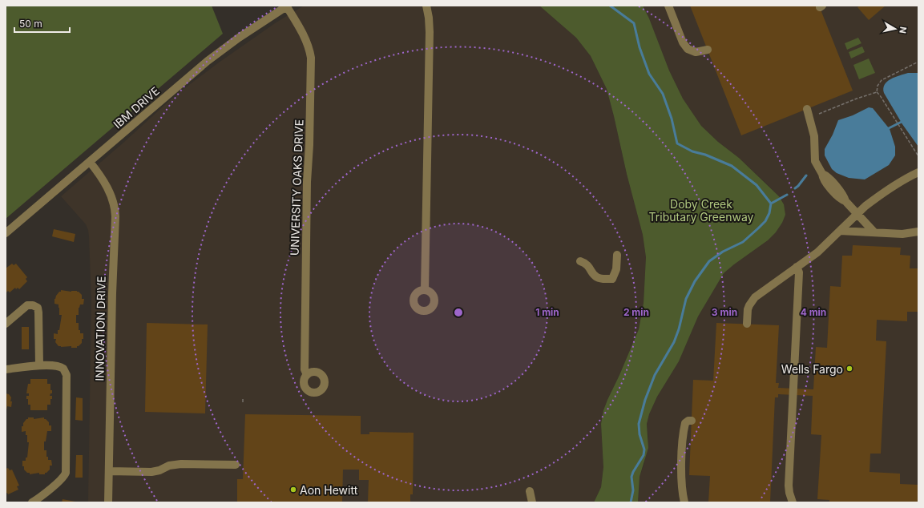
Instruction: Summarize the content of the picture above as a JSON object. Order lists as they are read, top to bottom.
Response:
{
  "streets": {
    "street": ["IBM DRIVE", "UNIVERSITY OAKS DRIVE", "INNOVATION DRIVE"]
  },
  "crossings": [
    ["IBM DRIVE", "UNIVERSITY OAKS DRIVE"],
    ["IBM DRIVE", "INNOVATION DRIVE"]
  ],
  "parks": ["Doby Creek Tributary Greenway"],
  "places": ["Wells Fargo", "Aon Hewitt"],
  "scale_bar": "50 m",
  "north": "right",
  "rings": [
    "1 min",
    "2 min",
    "3 min",
    "4 min"
  ]
}
